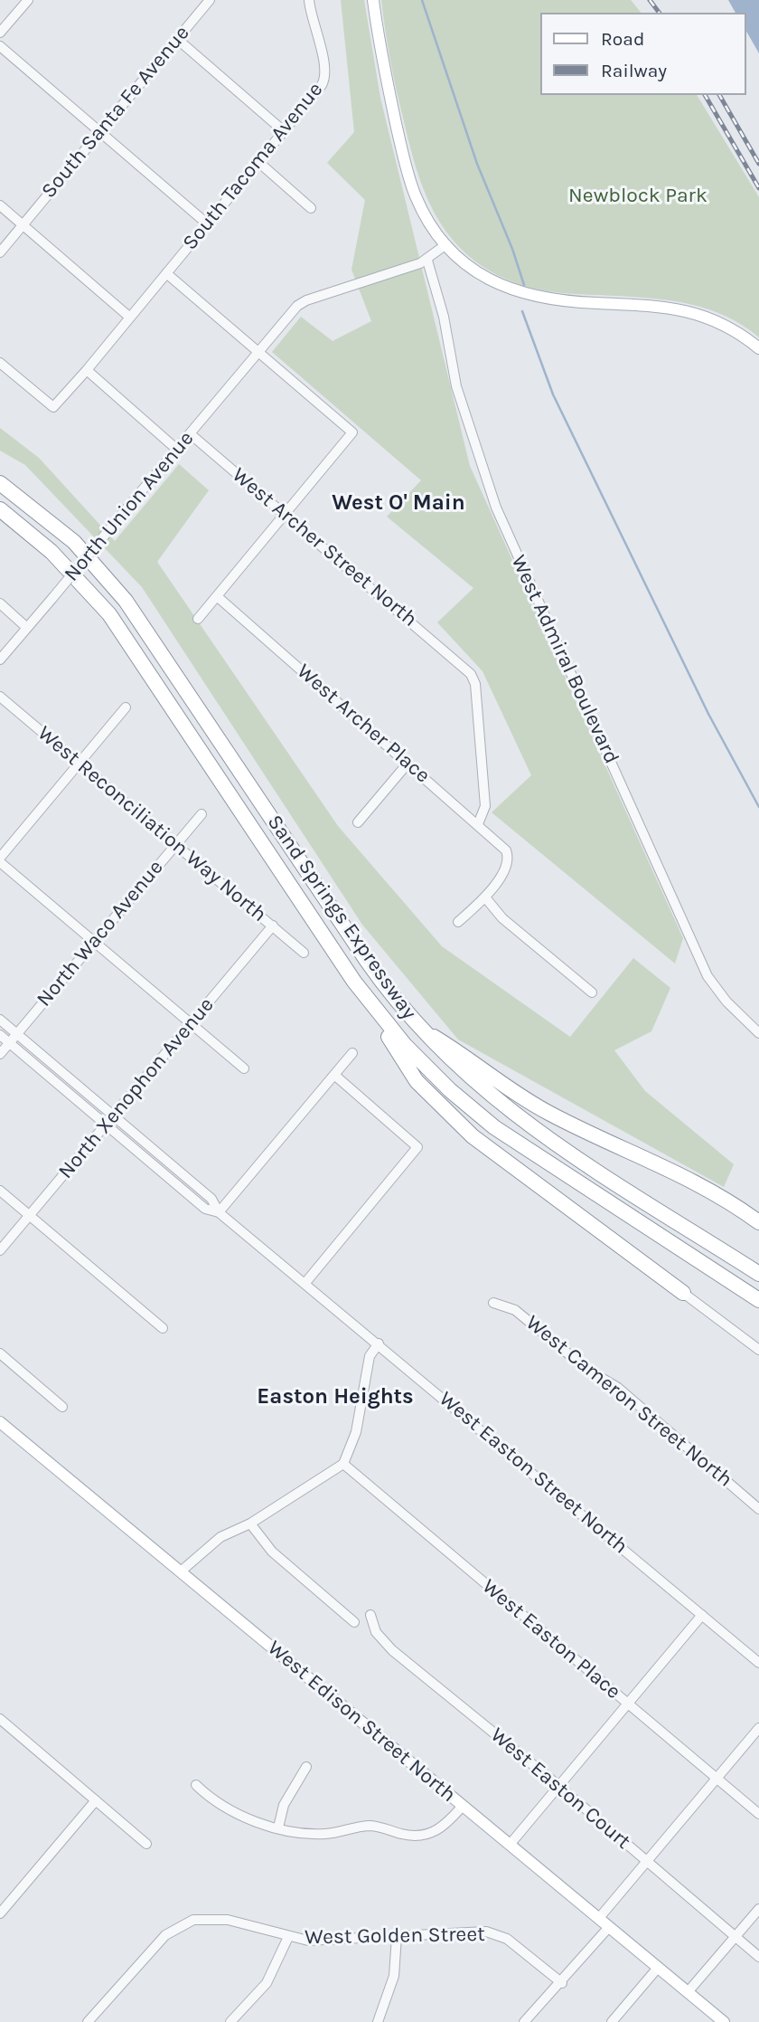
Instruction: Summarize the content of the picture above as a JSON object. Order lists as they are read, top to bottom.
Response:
{
  "streets": {
    "highway": ["Sand Springs Expressway"],
    "main road": ["West Edison Street North"],
    "street": [
      "South Santa Fe Avenue",
      "South Tacoma Avenue",
      "North Union Avenue",
      "West Archer Street North",
      "West Admiral Boulevard",
      "West Archer Place",
      "West Reconciliation Way North",
      "North Waco Avenue",
      "North Xenophon Avenue",
      "West Cameron Street North",
      "West Easton Street North",
      "West Easton Place",
      "West Easton Court",
      "West Golden Street"
    ]
  },
  "crossings": [
    ["North Union Avenue", "West Archer Street North"],
    ["North Union Avenue", "West Admiral Boulevard"],
    ["West Archer Street North", "West Archer Place"],
    ["West Reconciliation Way North", "North Waco Avenue"],
    ["West Reconciliation Way North", "North Xenophon Avenue"],
    ["North Waco Avenue", "West Easton Street North"],
    ["North Xenophon Avenue", "West Easton Street North"]
  ],
  "districts": ["West O' Main", "Easton Heights"],
  "parks": ["Newblock Park"],
  "legend": ["Road", "Railway"]
}
